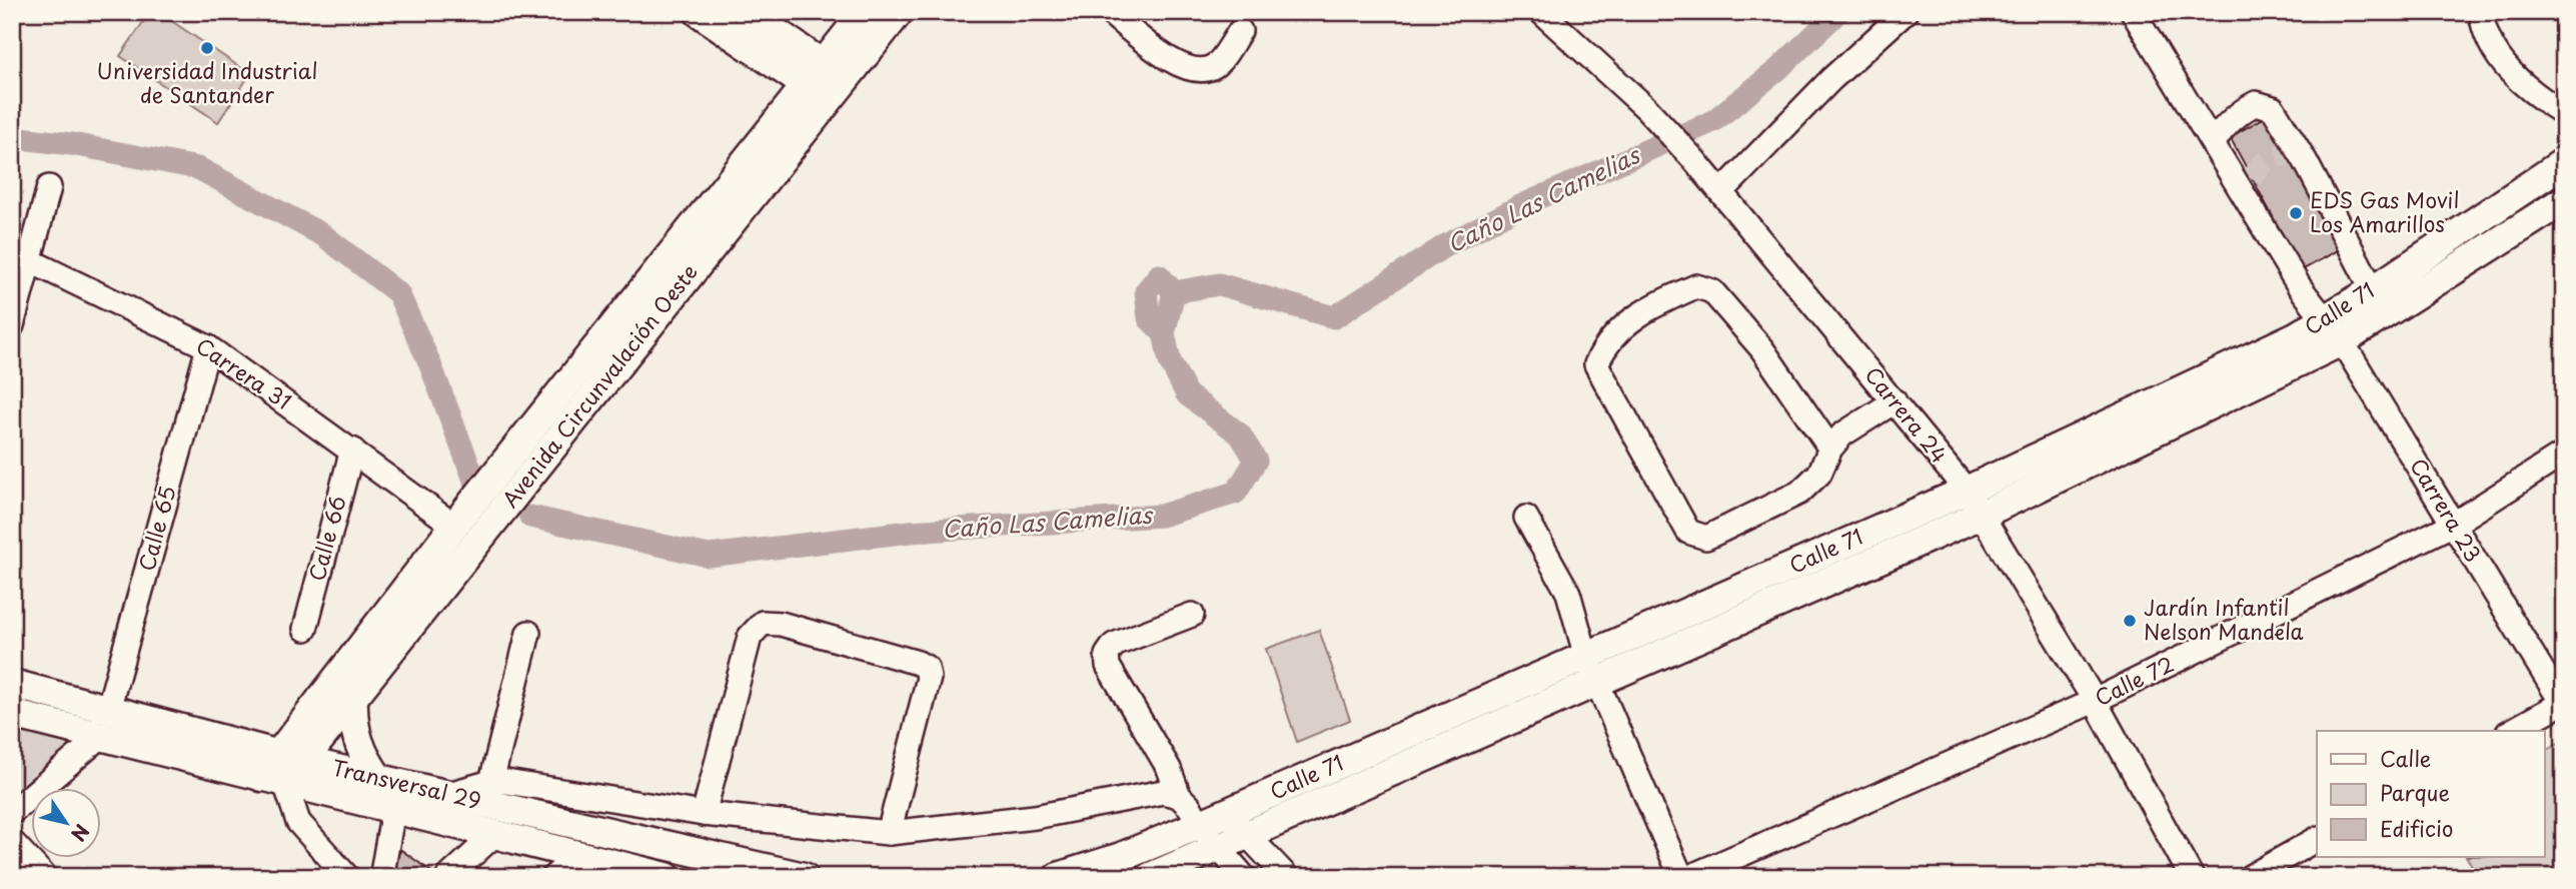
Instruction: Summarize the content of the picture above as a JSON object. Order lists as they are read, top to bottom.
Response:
{
  "streets": {
    "main road": ["Calle 71", "Avenida Circunvalación Oeste", "Transversal 29"],
    "street": [
      "Carrera 31",
      "Carrera 24",
      "Carrera 23",
      "Calle 65",
      "Calle 66",
      "Calle 72"
    ]
  },
  "crossings": [
    ["Calle 71", "Carrera 24"],
    ["Calle 71", "Carrera 23"],
    ["Carrera 31", "Avenida Circunvalación Oeste"],
    ["Carrera 31", "Calle 65"],
    ["Carrera 31", "Calle 66"],
    ["Avenida Circunvalación Oeste", "Transversal 29"],
    ["Carrera 24", "Calle 72"],
    ["Carrera 23", "Calle 72"],
    ["Calle 65", "Transversal 29"]
  ],
  "water": ["Caño Las Camelias"],
  "places": ["Universidad Industrial de Santander", "EDS Gas Movil Los Amarillos", "Jardín Infantil Nelson Mandela"],
  "legend": ["Calle", "Parque", "Edificio"],
  "north": "bottom right"
}
